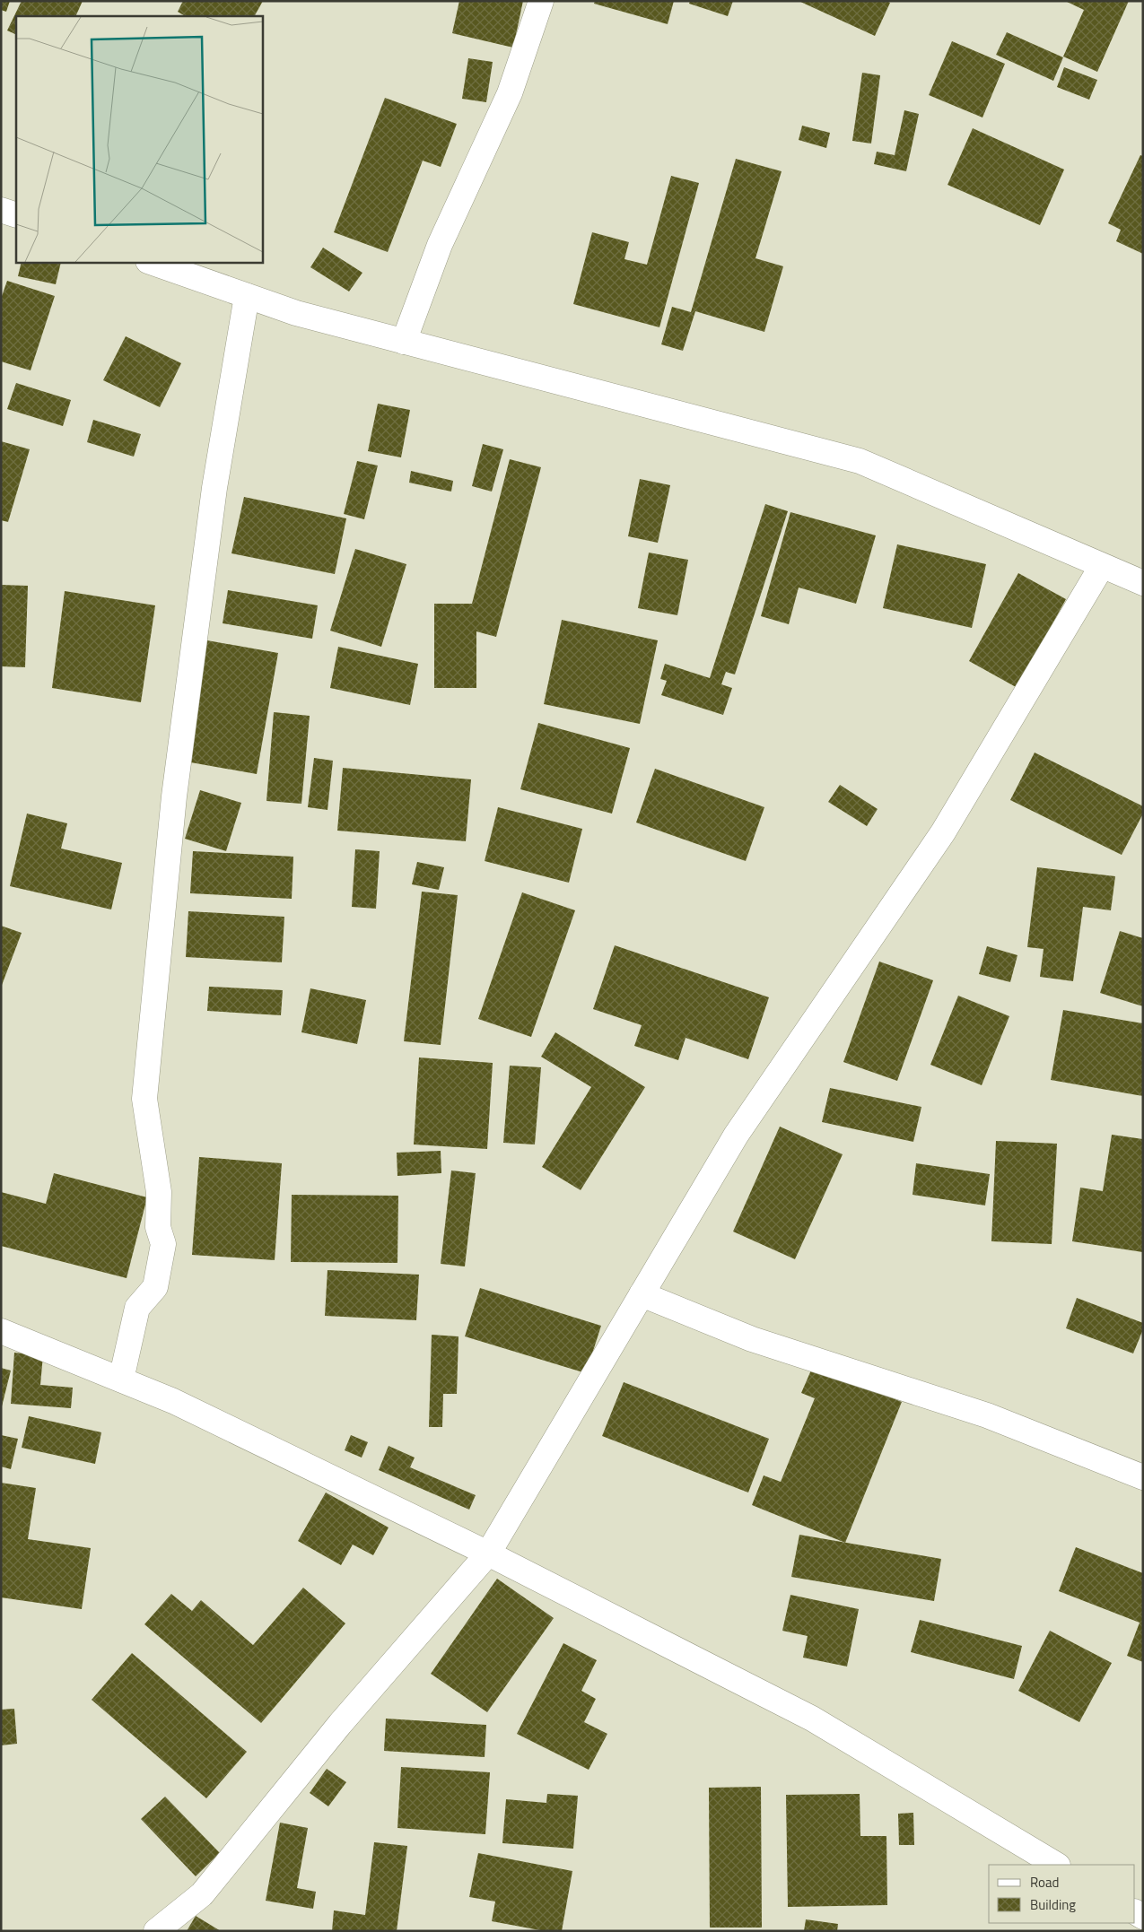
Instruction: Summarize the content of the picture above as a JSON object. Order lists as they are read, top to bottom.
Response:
{
  "legend": ["Road", "Building"]
}
